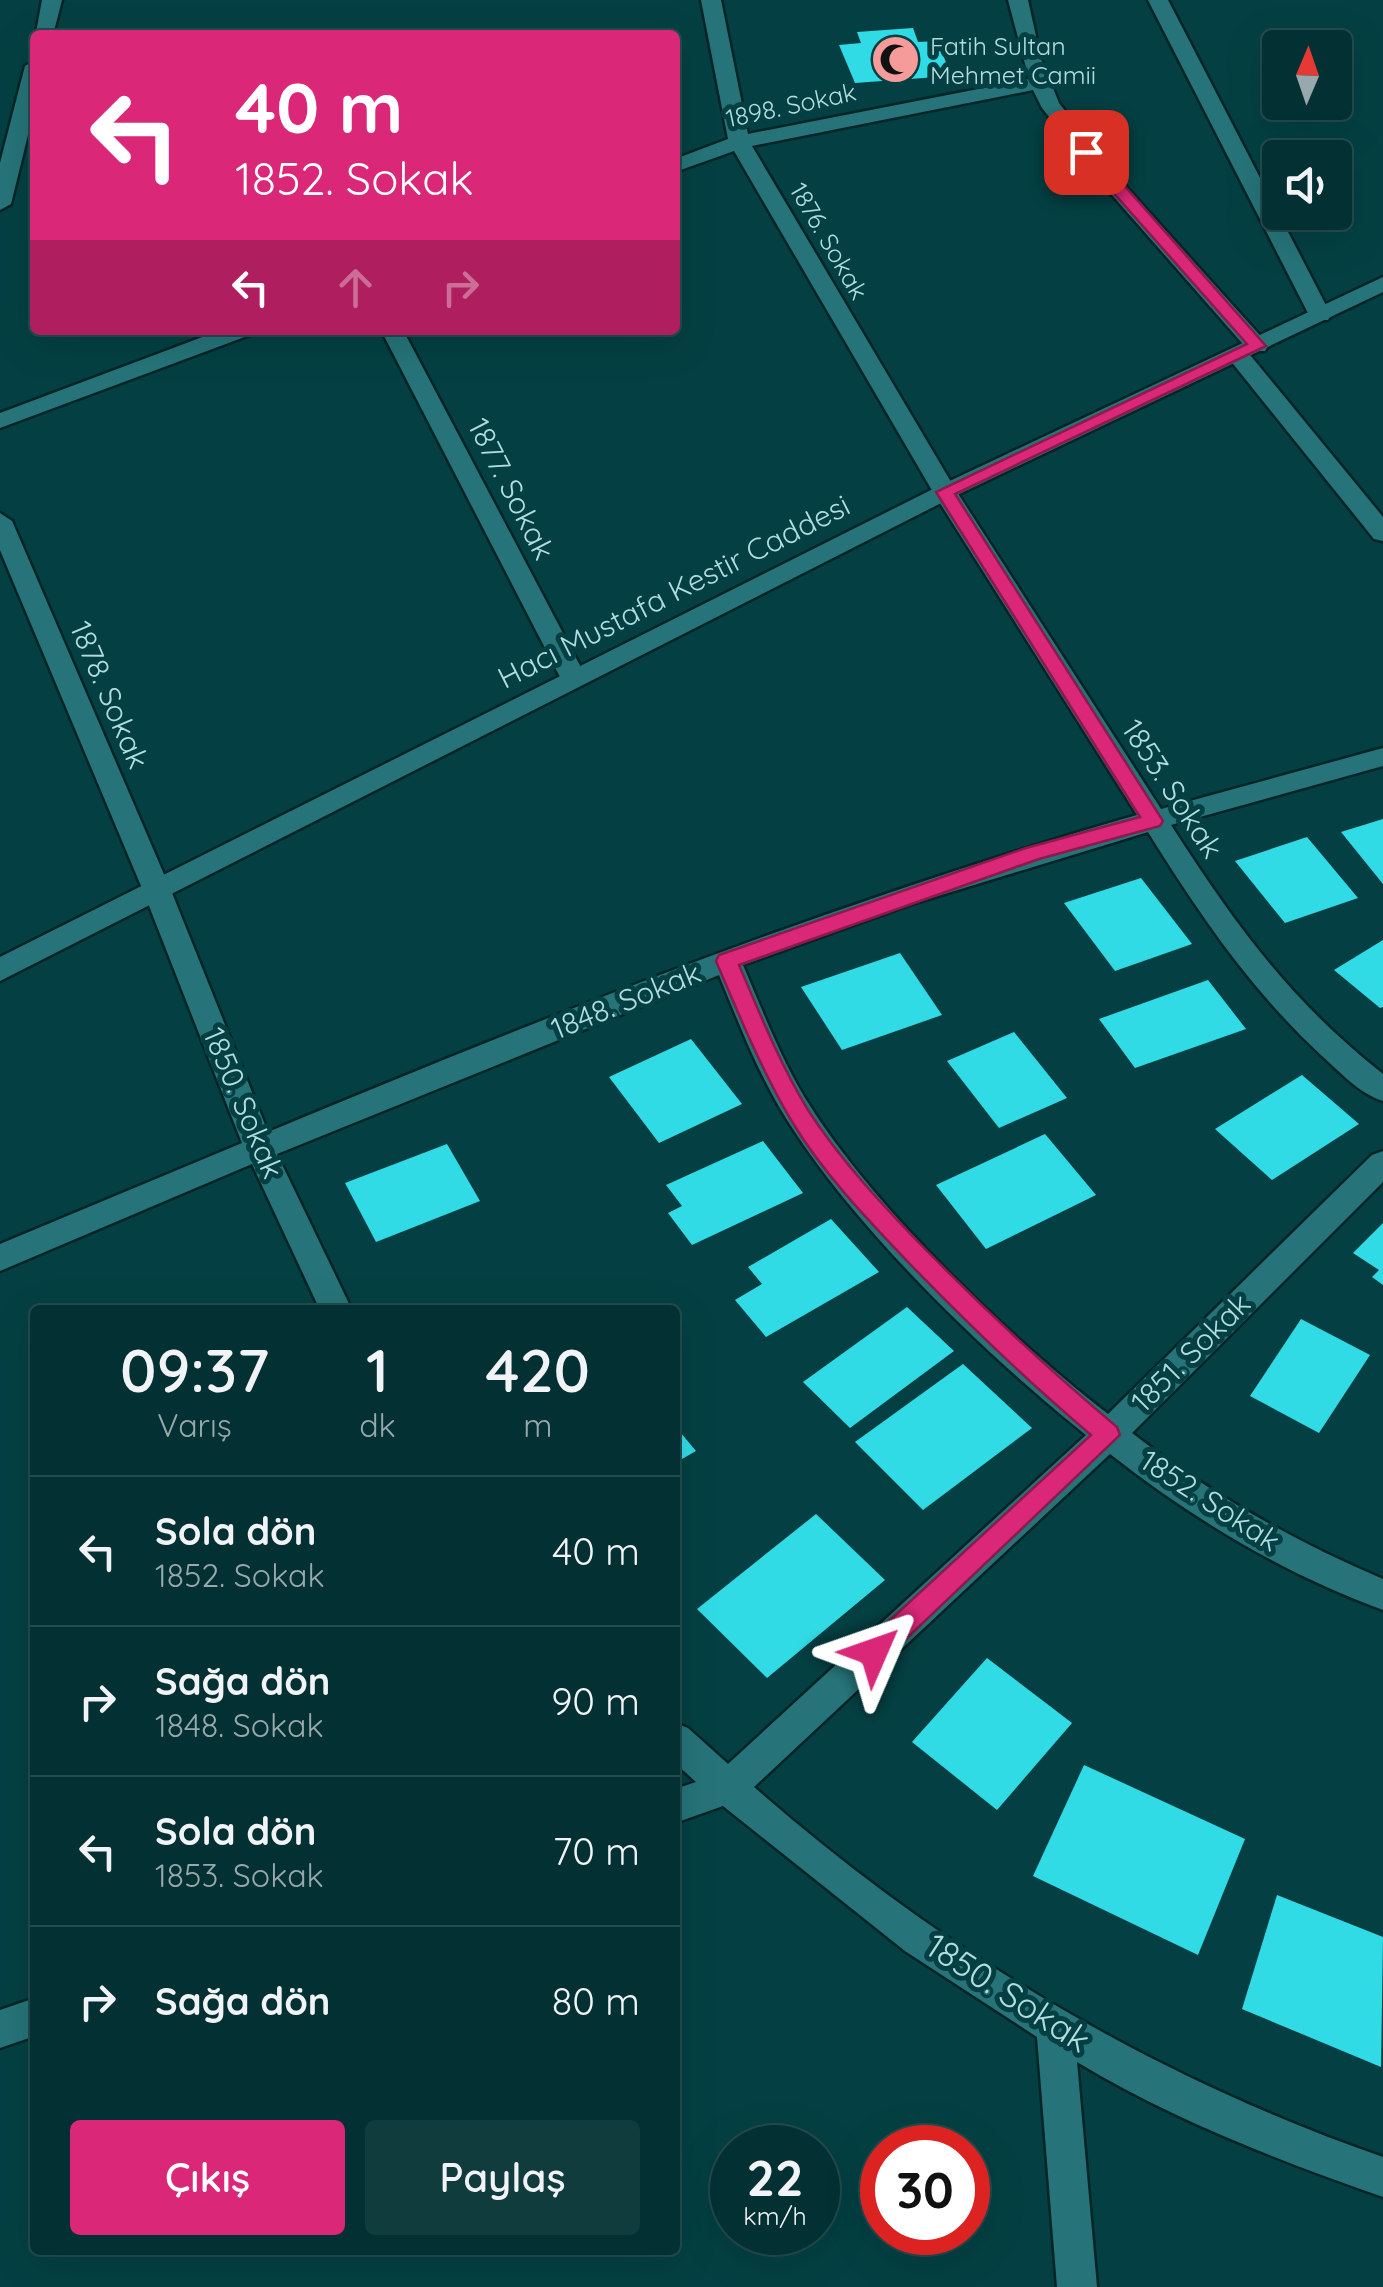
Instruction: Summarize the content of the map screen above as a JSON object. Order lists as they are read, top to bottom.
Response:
{
  "streets": {
    "street": [
      "1898. Sokak",
      "1876. Sokak",
      "1877. Sokak",
      "Hacı Mustafa Kestir Caddesi",
      "1878. Sokak",
      "1853. Sokak",
      "1848. Sokak",
      "1850. Sokak",
      "1851. Sokak",
      "1852. Sokak"
    ]
  },
  "crossings": [
    ["1898. Sokak", "1876. Sokak"],
    ["1876. Sokak", "Hacı Mustafa Kestir Caddesi"],
    ["1876. Sokak", "1853. Sokak"],
    ["1877. Sokak", "Hacı Mustafa Kestir Caddesi"],
    ["Hacı Mustafa Kestir Caddesi", "1878. Sokak"],
    ["Hacı Mustafa Kestir Caddesi", "1853. Sokak"],
    ["Hacı Mustafa Kestir Caddesi", "1850. Sokak"],
    ["1878. Sokak", "1850. Sokak"],
    ["1853. Sokak", "1848. Sokak"],
    ["1848. Sokak", "1850. Sokak"],
    ["1848. Sokak", "1852. Sokak"],
    ["1850. Sokak", "1851. Sokak"],
    ["1851. Sokak", "1852. Sokak"]
  ],
  "places": {
    "mosque": ["Fatih Sultan Mehmet Camii"]
  },
  "north": "top",
  "page": {
    "turn": ["40 m", "1852. Sokak"],
    "eta": [
      "09:37",
      "Varış",
      "1",
      "dk",
      "420",
      "m"
    ],
    "list": [
      {
        "name": "Sola dön",
        "note": "1852. Sokak",
        "value": "40 m"
      },
      {
        "name": "Sağa dön",
        "note": "1848. Sokak",
        "value": "90 m"
      },
      {
        "name": "Sola dön",
        "note": "1853. Sokak",
        "value": "70 m"
      },
      {
        "name": "Sağa dön",
        "value": "80 m"
      }
    ],
    "buttons": ["Çıkış", "Paylaş"],
    "speed": "22 km/h",
    "limit": "30"
  }
}
